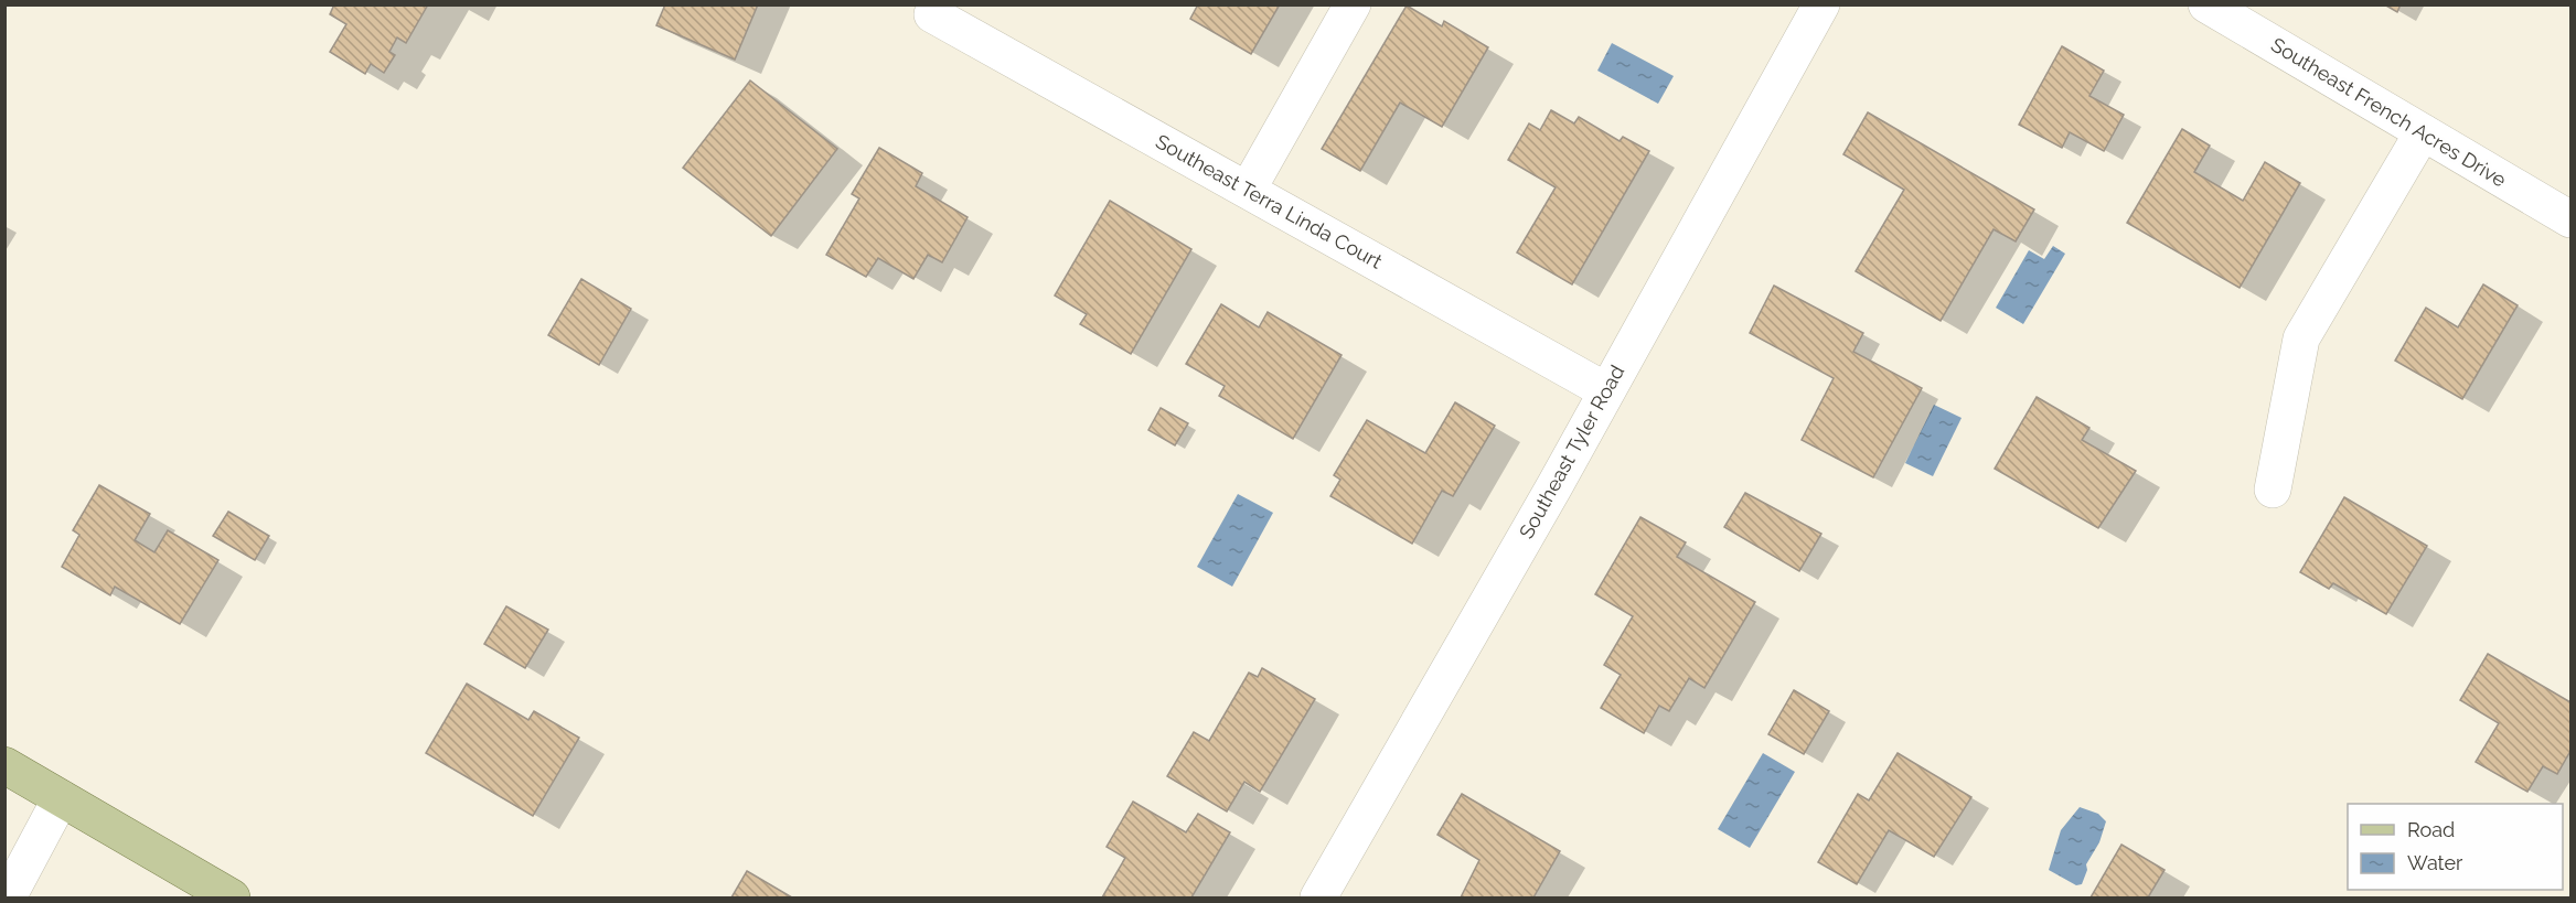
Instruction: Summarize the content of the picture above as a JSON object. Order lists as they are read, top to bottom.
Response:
{
  "streets": {
    "street": ["Southeast French Acres Drive", "Southeast Terra Linda Court", "Southeast Tyler Road"]
  },
  "crossings": [
    ["Southeast Terra Linda Court", "Southeast Tyler Road"]
  ],
  "legend": ["Road", "Water"]
}
